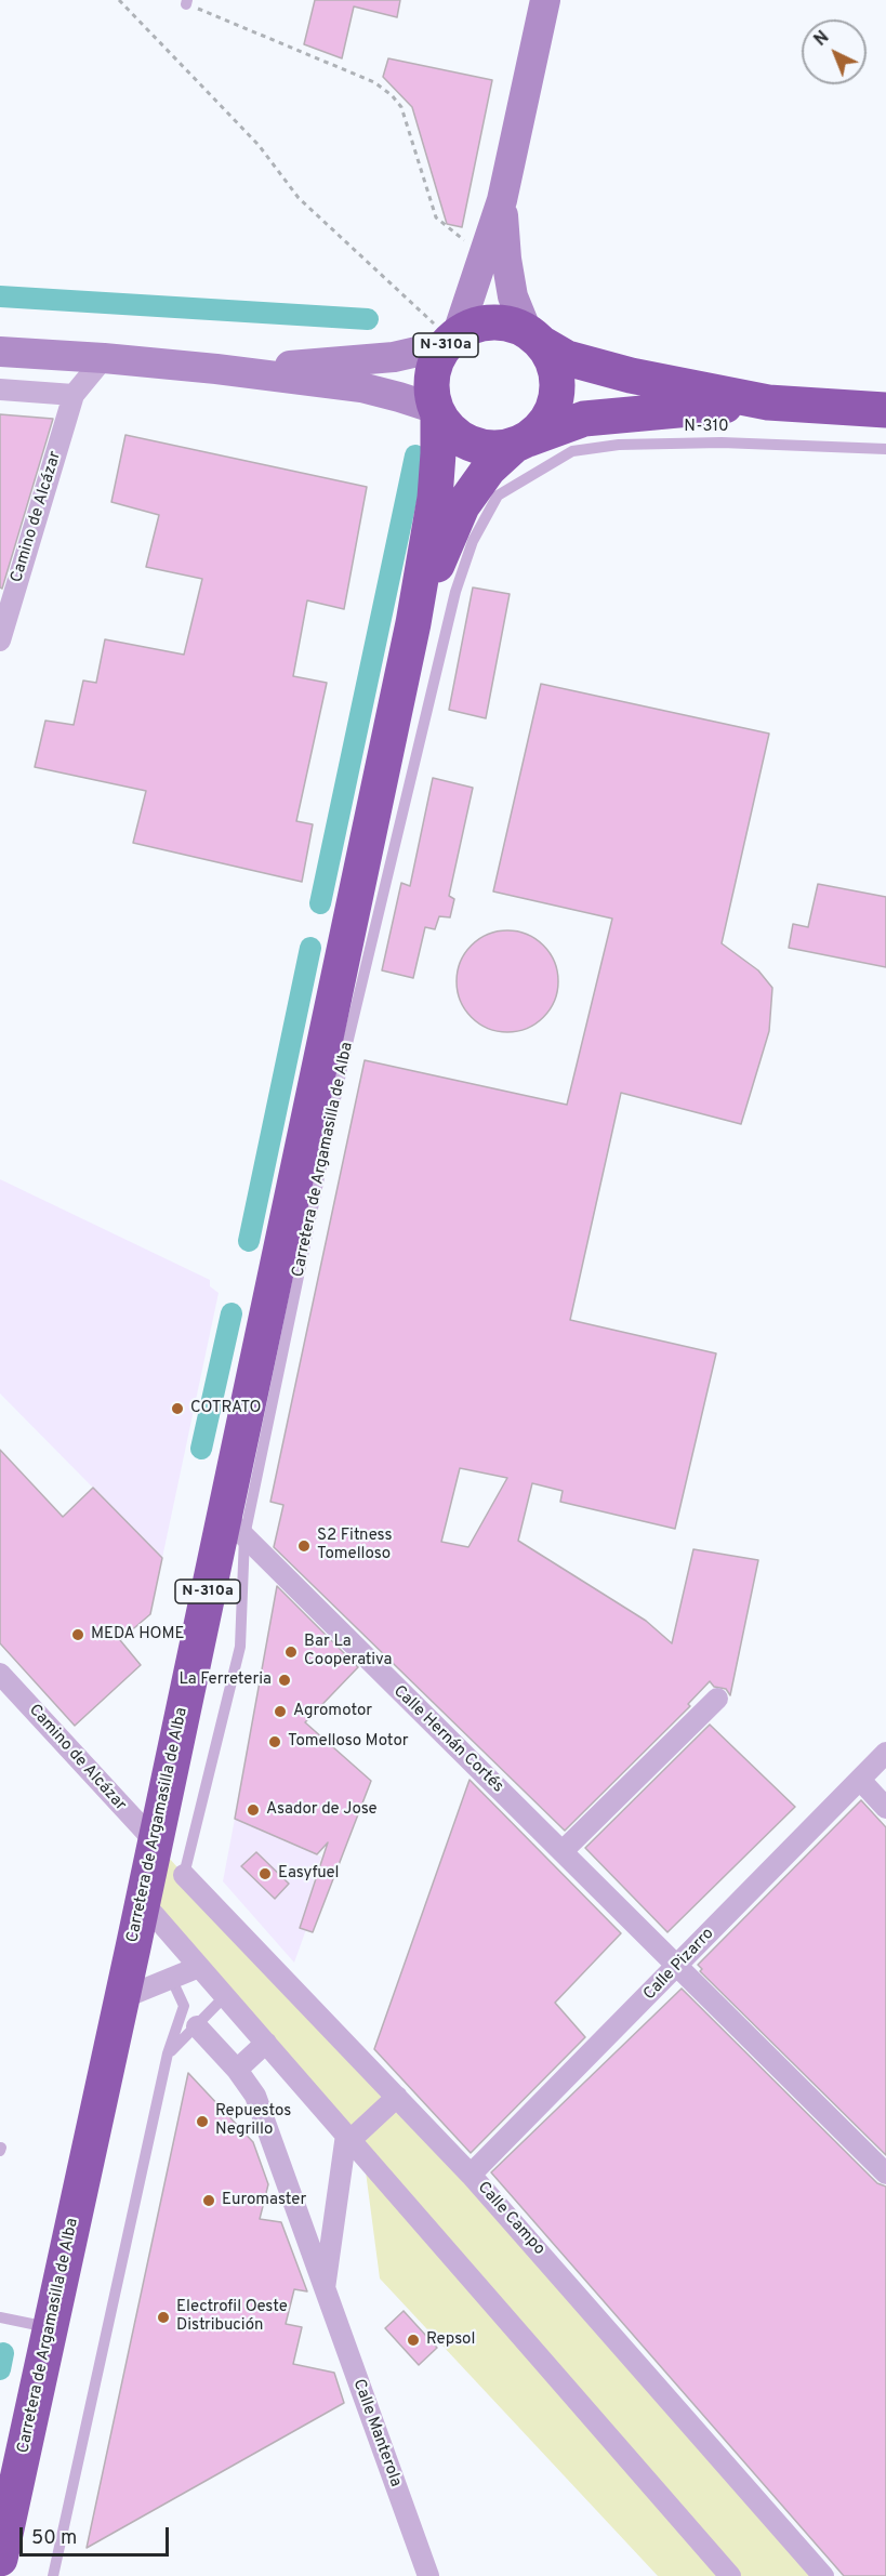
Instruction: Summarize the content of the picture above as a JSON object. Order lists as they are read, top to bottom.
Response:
{
  "streets": {
    "highway": ["N-310a", "Carretera de Argamasilla de Alba"],
    "street": [
      "Camino de Alcázar",
      "Calle Hernán Cortés",
      "Calle Pizarro",
      "Calle Campo",
      "Calle Manterola"
    ],
    "lane": ["N-310"]
  },
  "crossings": [
    ["N-310a", "N-310"],
    ["N-310a", "Carretera de Argamasilla de Alba"],
    ["N-310", "Carretera de Argamasilla de Alba"],
    ["Camino de Alcázar", "Carretera de Argamasilla de Alba"],
    ["Carretera de Argamasilla de Alba", "Calle Hernán Cortés"],
    ["Carretera de Argamasilla de Alba", "Calle Campo"],
    ["Calle Hernán Cortés", "Calle Pizarro"],
    ["Calle Pizarro", "Calle Campo"]
  ],
  "places": [
    "COTRATO",
    "S2 Fitness Tomelloso",
    "MEDA HOME",
    "Bar La Cooperativa",
    "La Ferreteria",
    "Agromotor",
    "Tomelloso Motor",
    "Asador de Jose",
    "Easyfuel",
    "Repuestos Negrillo",
    "Euromaster",
    "Electrofil Oeste Distribución",
    "Repsol"
  ],
  "scale_bar": "50 m",
  "north": "top left"
}
